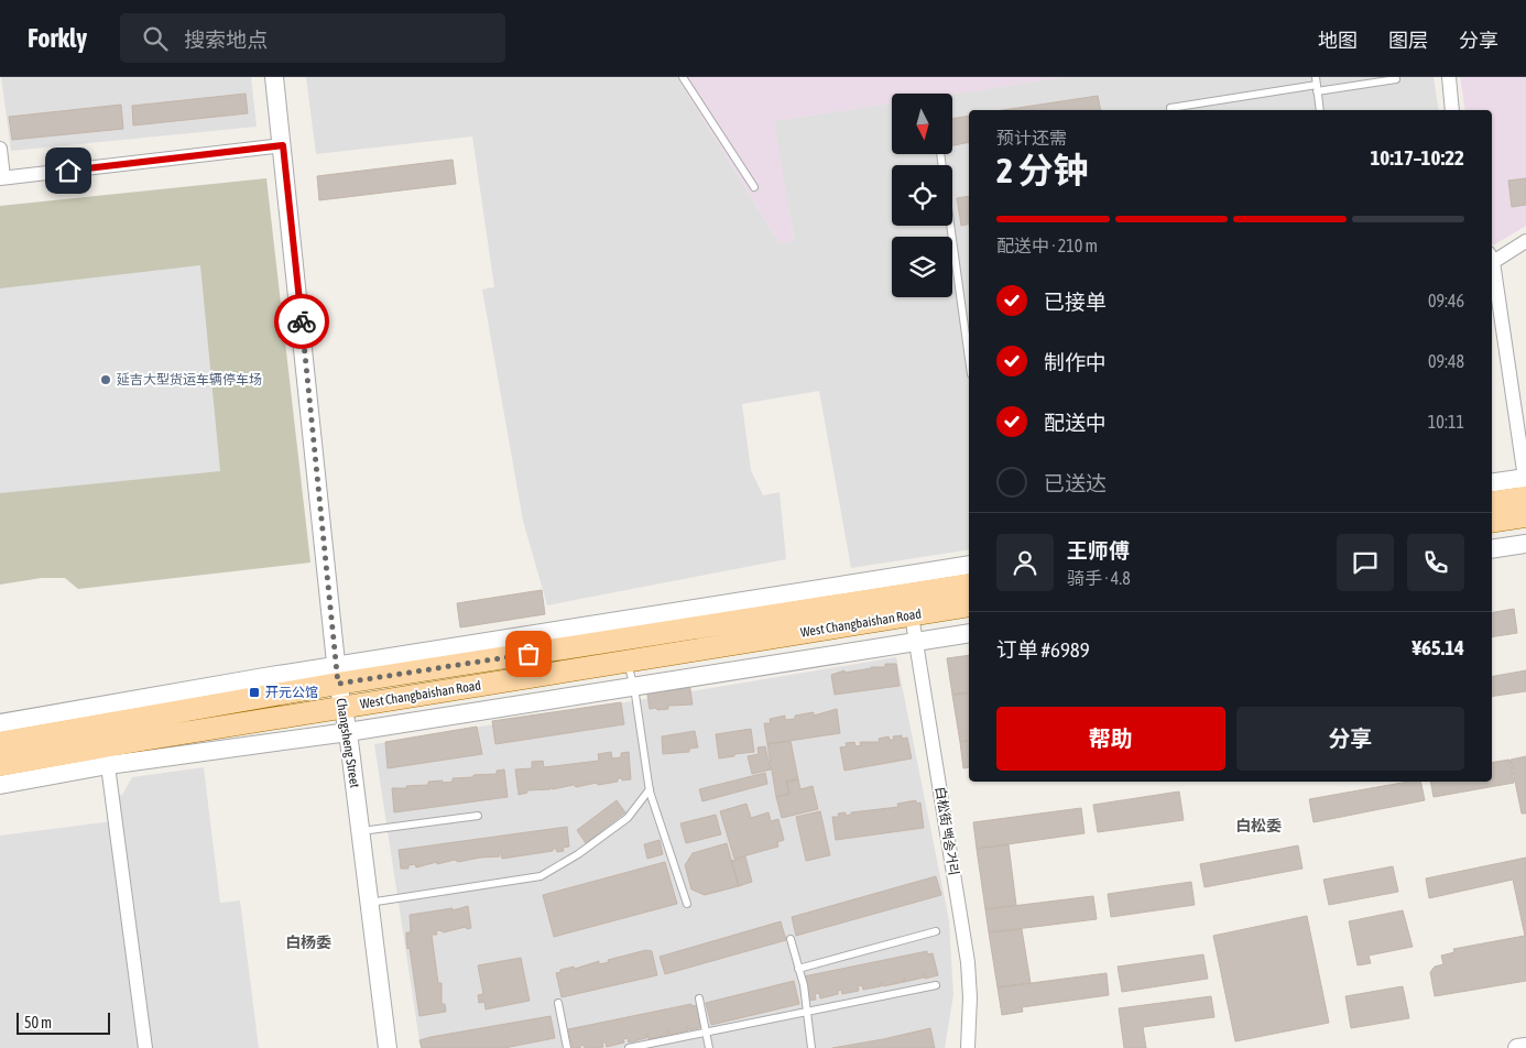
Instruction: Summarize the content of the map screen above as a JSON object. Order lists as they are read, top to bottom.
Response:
{
  "streets": {
    "main road": ["West Changbaishan Road"],
    "street": ["Changsheng Street", "白松街 백송거리"]
  },
  "crossings": [
    ["West Changbaishan Road", "Changsheng Street"],
    ["West Changbaishan Road", "白松街 백송거리"]
  ],
  "districts": ["白松委", "白杨委"],
  "places": {
    "other": ["延吉大型货运车辆停车场"],
    "transit": ["开元公馆"]
  },
  "scale_bar": "50 m",
  "north": "bottom",
  "page": {
    "header": "Forkly",
    "search": "搜索地点",
    "nav": ["地图", "图层", "分享"],
    "heading": ["2 分钟", "预计还需", "10:17–10:22"],
    "panel": [
      "王师傅",
      "骑手 · 4.8",
      "订单 #6989",
      "¥65.14"
    ],
    "bar": "配送中 · 210 m",
    "list": [
      ["已接单", "09:46"],
      ["制作中", "09:48"],
      ["配送中", "10:11"],
      "已送达"
    ],
    "buttons": ["帮助", "分享"],
    "scale": "50 m"
  }
}
